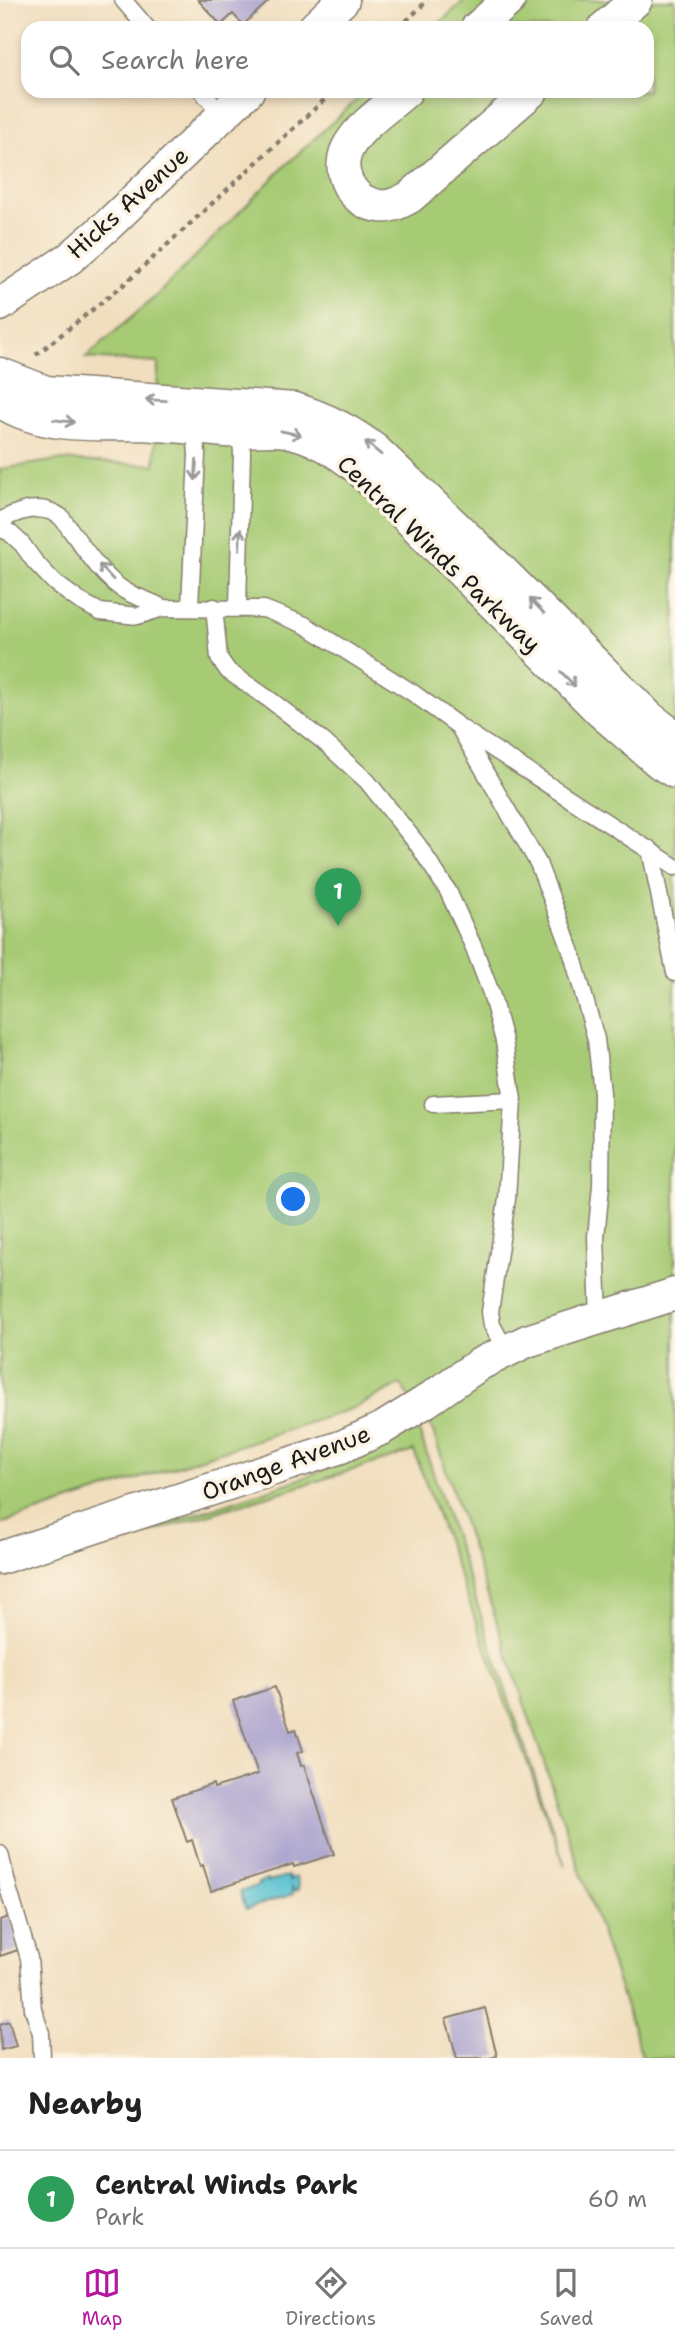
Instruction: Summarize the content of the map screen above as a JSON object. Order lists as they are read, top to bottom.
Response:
{
  "streets": {
    "street": ["Hicks Avenue", "Central Winds Parkway", "Orange Avenue"]
  },
  "page": {
    "search": "Search here",
    "pins": "1",
    "heading": "Nearby",
    "list": [
      {
        "mark": "1",
        "name": "Central Winds Park",
        "note": "Park",
        "value": "60 m"
      }
    ],
    "nav": ["Map", "Directions", "Saved"]
  }
}
